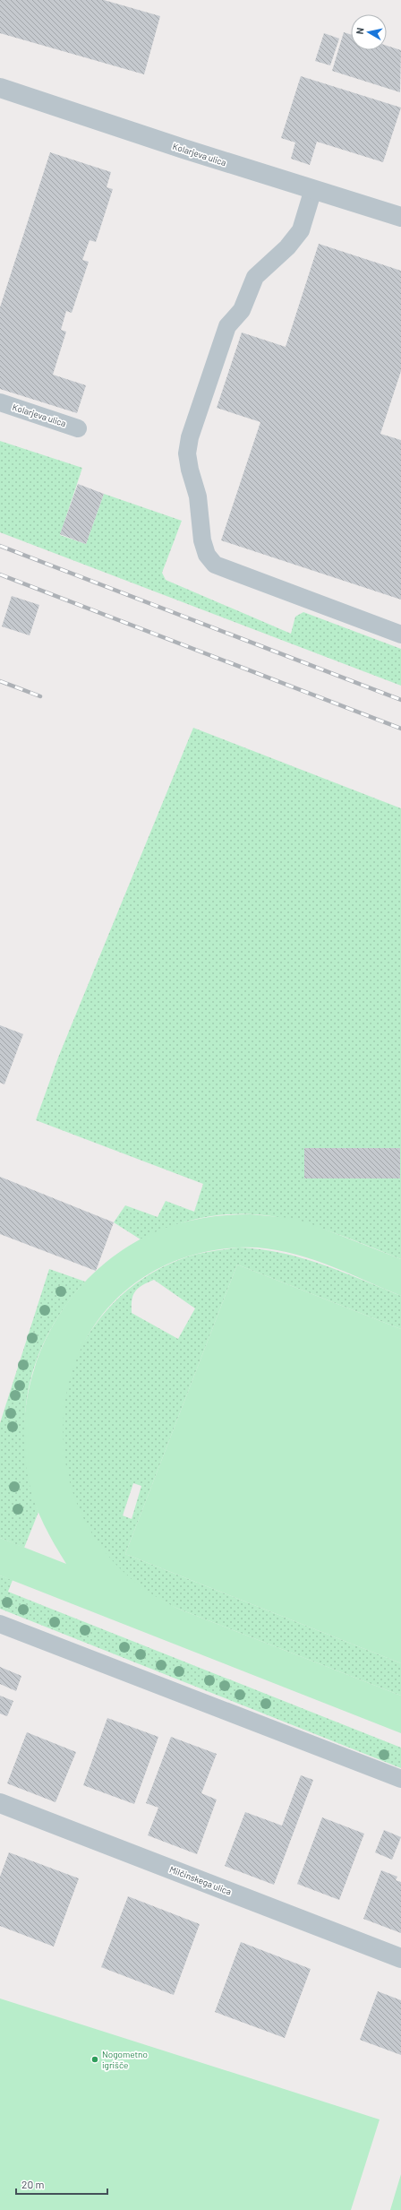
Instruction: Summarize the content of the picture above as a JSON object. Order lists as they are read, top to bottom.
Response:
{
  "streets": {
    "street": ["Kolarjeva ulica", "Milčinskega ulica"]
  },
  "places": ["Nogometno igrišče"],
  "scale_bar": "20 m",
  "north": "left"
}
